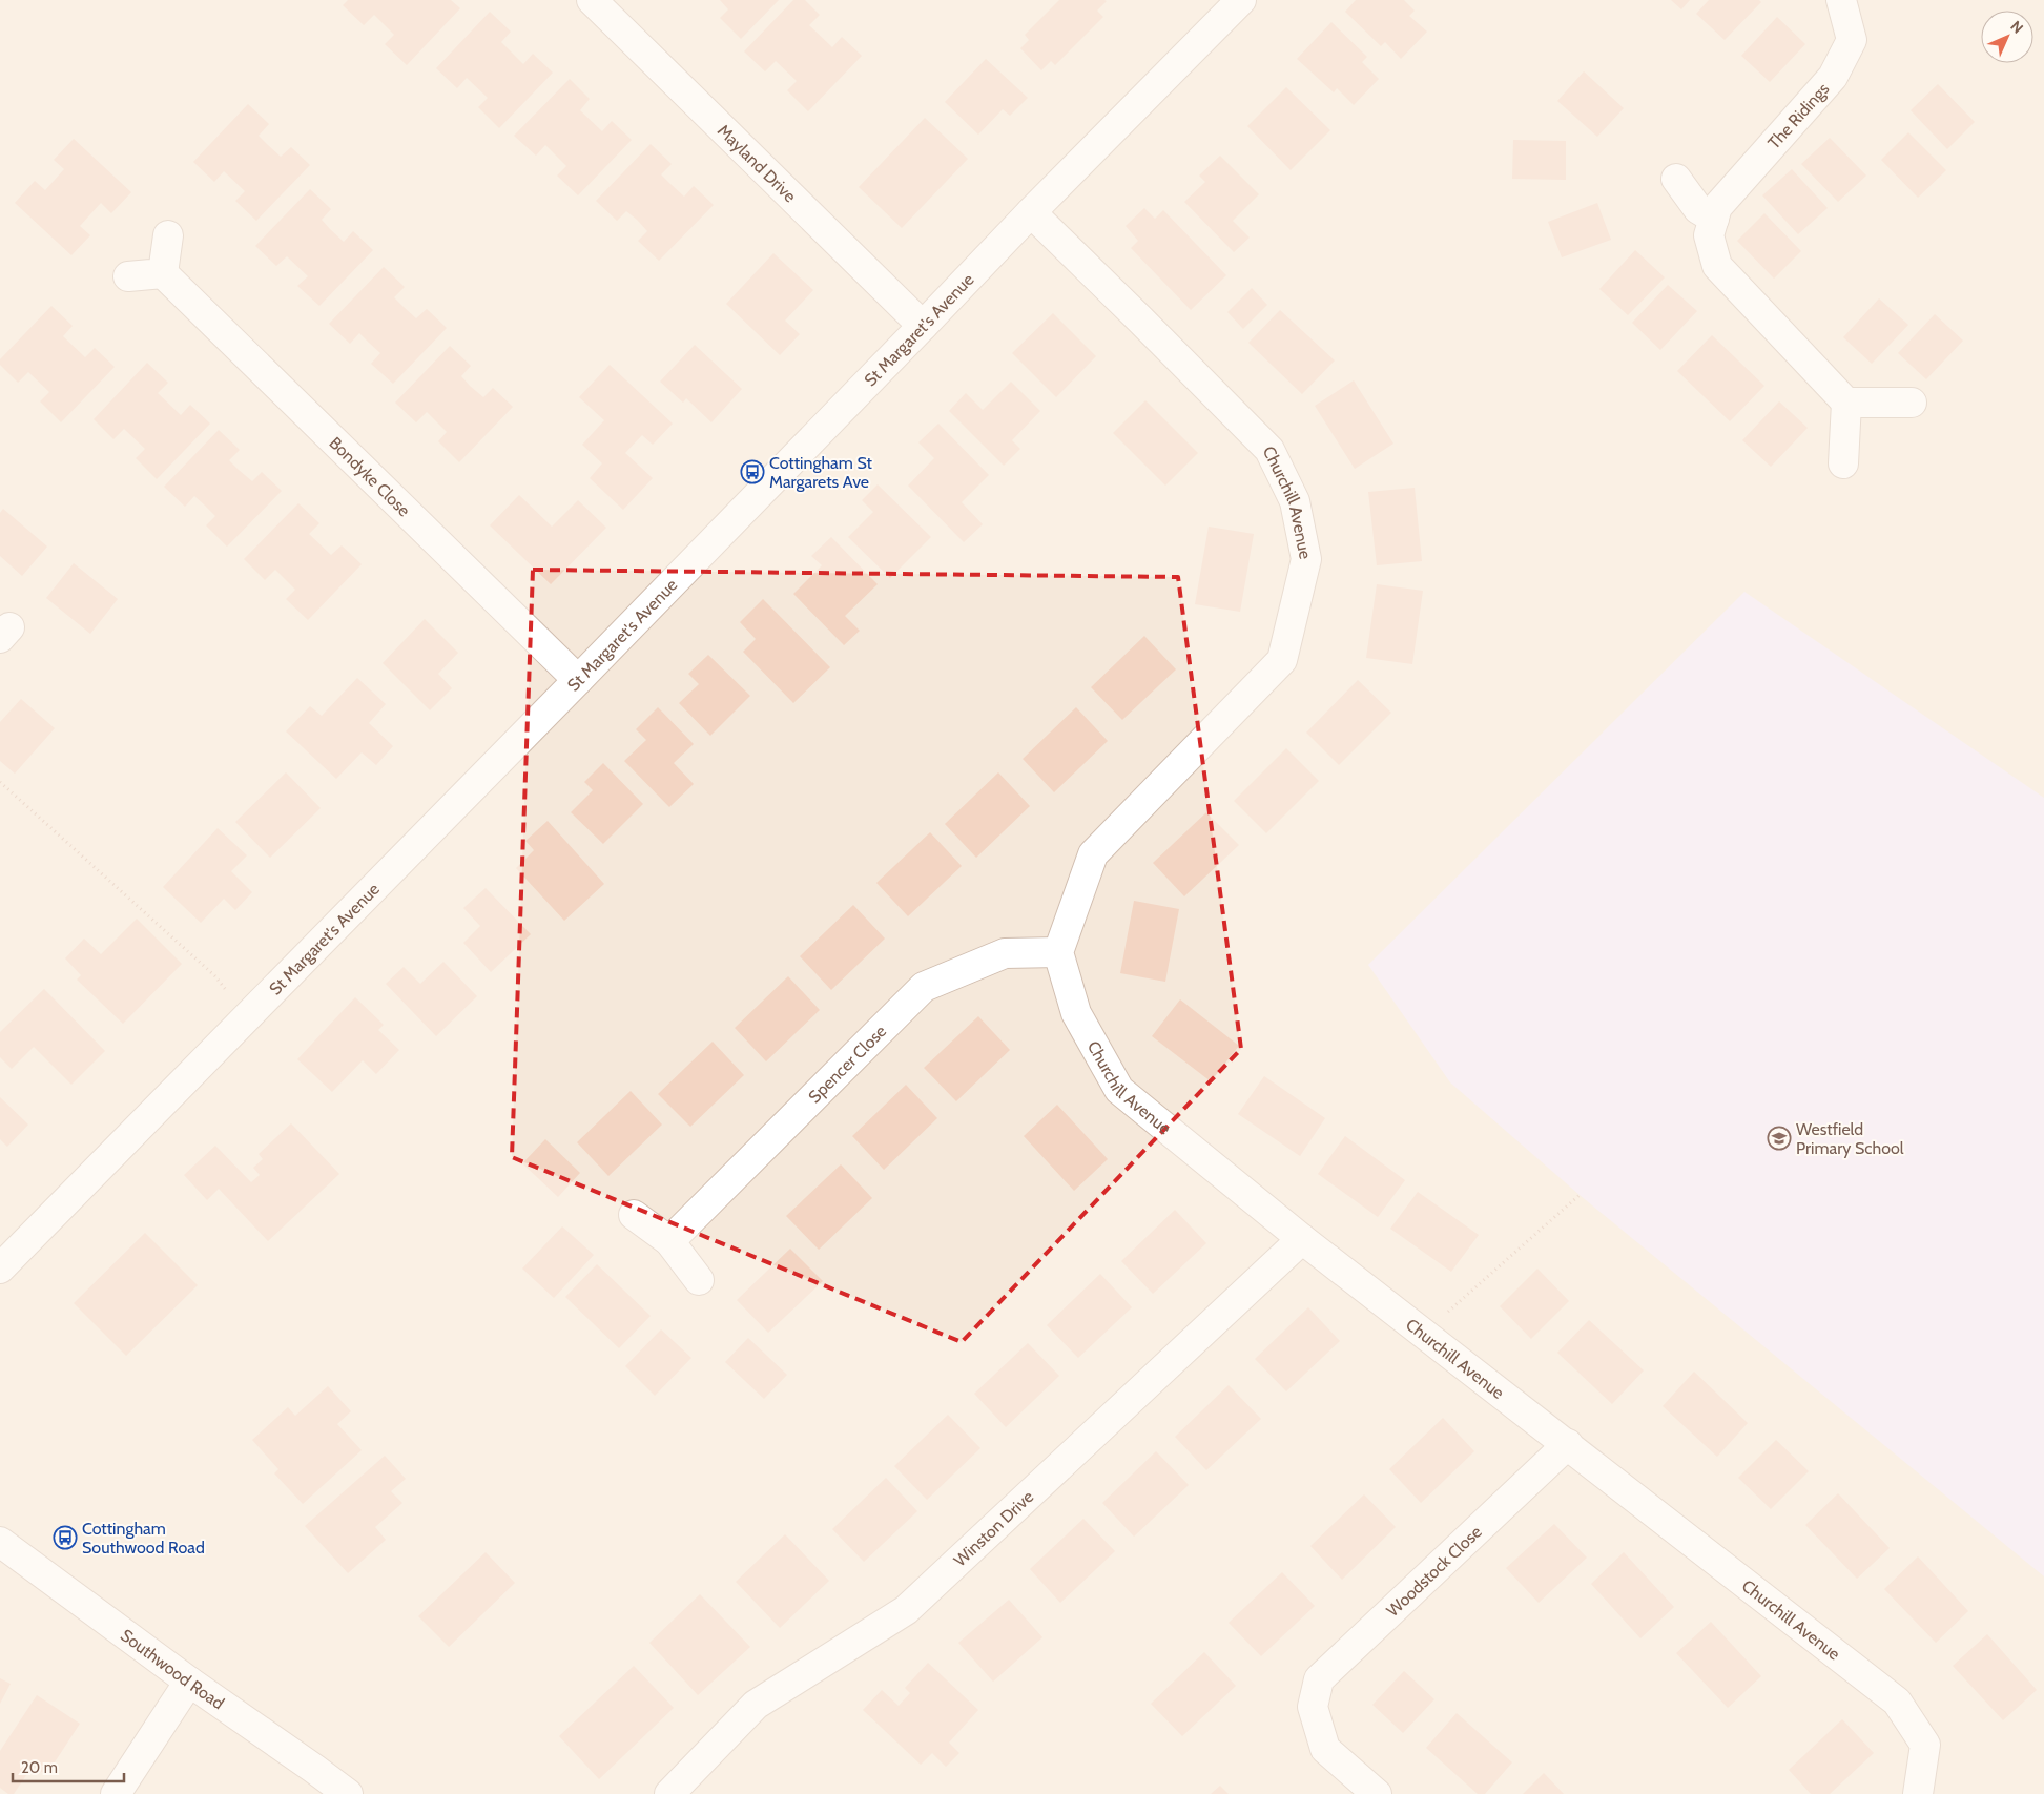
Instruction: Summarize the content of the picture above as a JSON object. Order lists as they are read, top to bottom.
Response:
{
  "streets": {
    "street": [
      "The Ridings",
      "Mayland Drive",
      "St Margaret's Avenue",
      "Bondyke Close",
      "Churchill Avenue",
      "Spencer Close",
      "Winston Drive",
      "Woodstock Close",
      "Southwood Road"
    ]
  },
  "crossings": [
    ["Mayland Drive", "St Margaret's Avenue"],
    ["St Margaret's Avenue", "Bondyke Close"],
    ["St Margaret's Avenue", "Churchill Avenue"],
    ["Churchill Avenue", "Spencer Close"],
    ["Churchill Avenue", "Winston Drive"],
    ["Churchill Avenue", "Woodstock Close"]
  ],
  "places": {
    "bus stop": ["Cottingham St Margarets Ave", "Cottingham Southwood Road"],
    "school or university": ["Westfield Primary School"]
  },
  "scale_bar": "20 m",
  "north": "top right"
}
